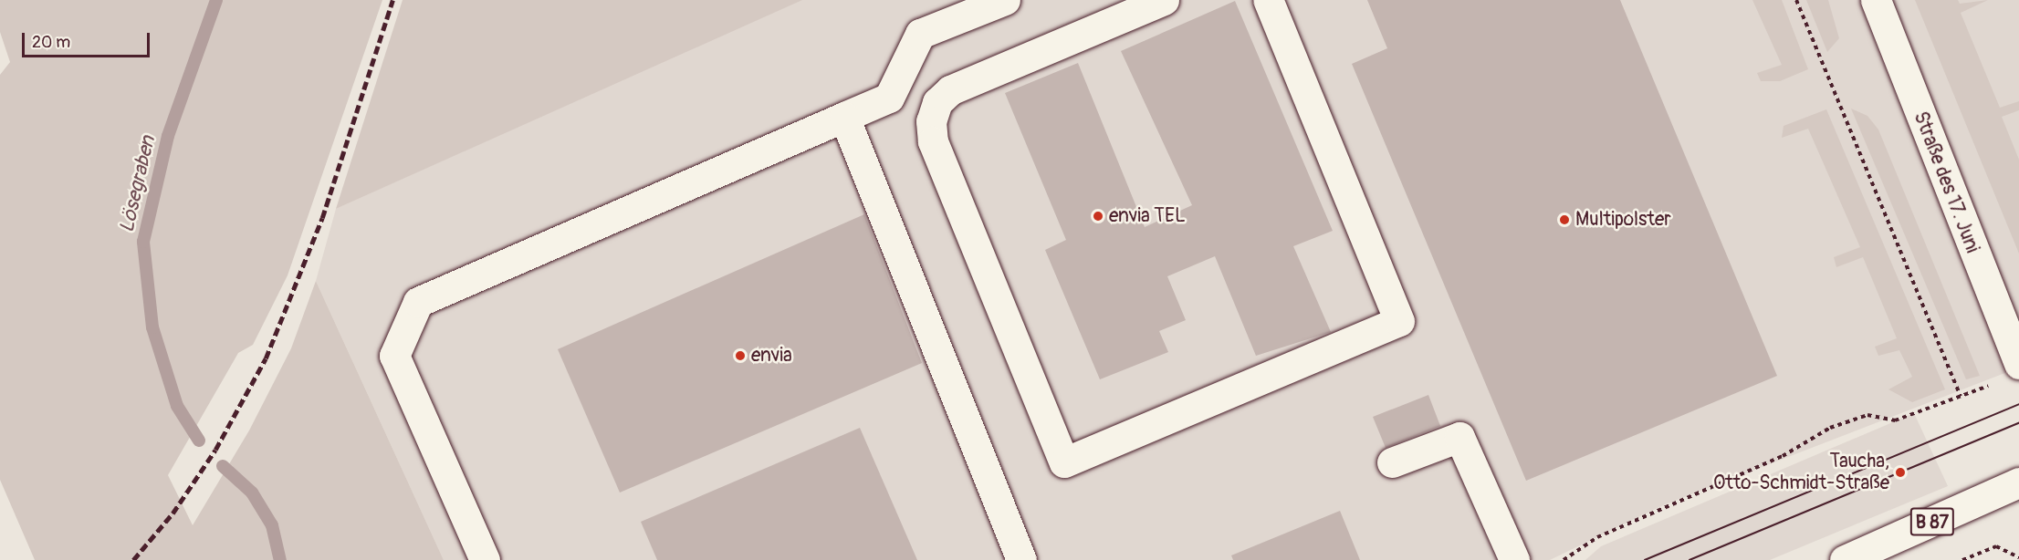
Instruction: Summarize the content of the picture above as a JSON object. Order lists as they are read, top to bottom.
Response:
{
  "streets": {
    "street": ["Straße des 17. Juni", "B 87"]
  },
  "water": ["Lösegraben"],
  "places": [
    "envia TEL",
    "Multipolster",
    "envia",
    "Taucha, Otto-Schmidt-Straße"
  ],
  "scale_bar": "20 m"
}
